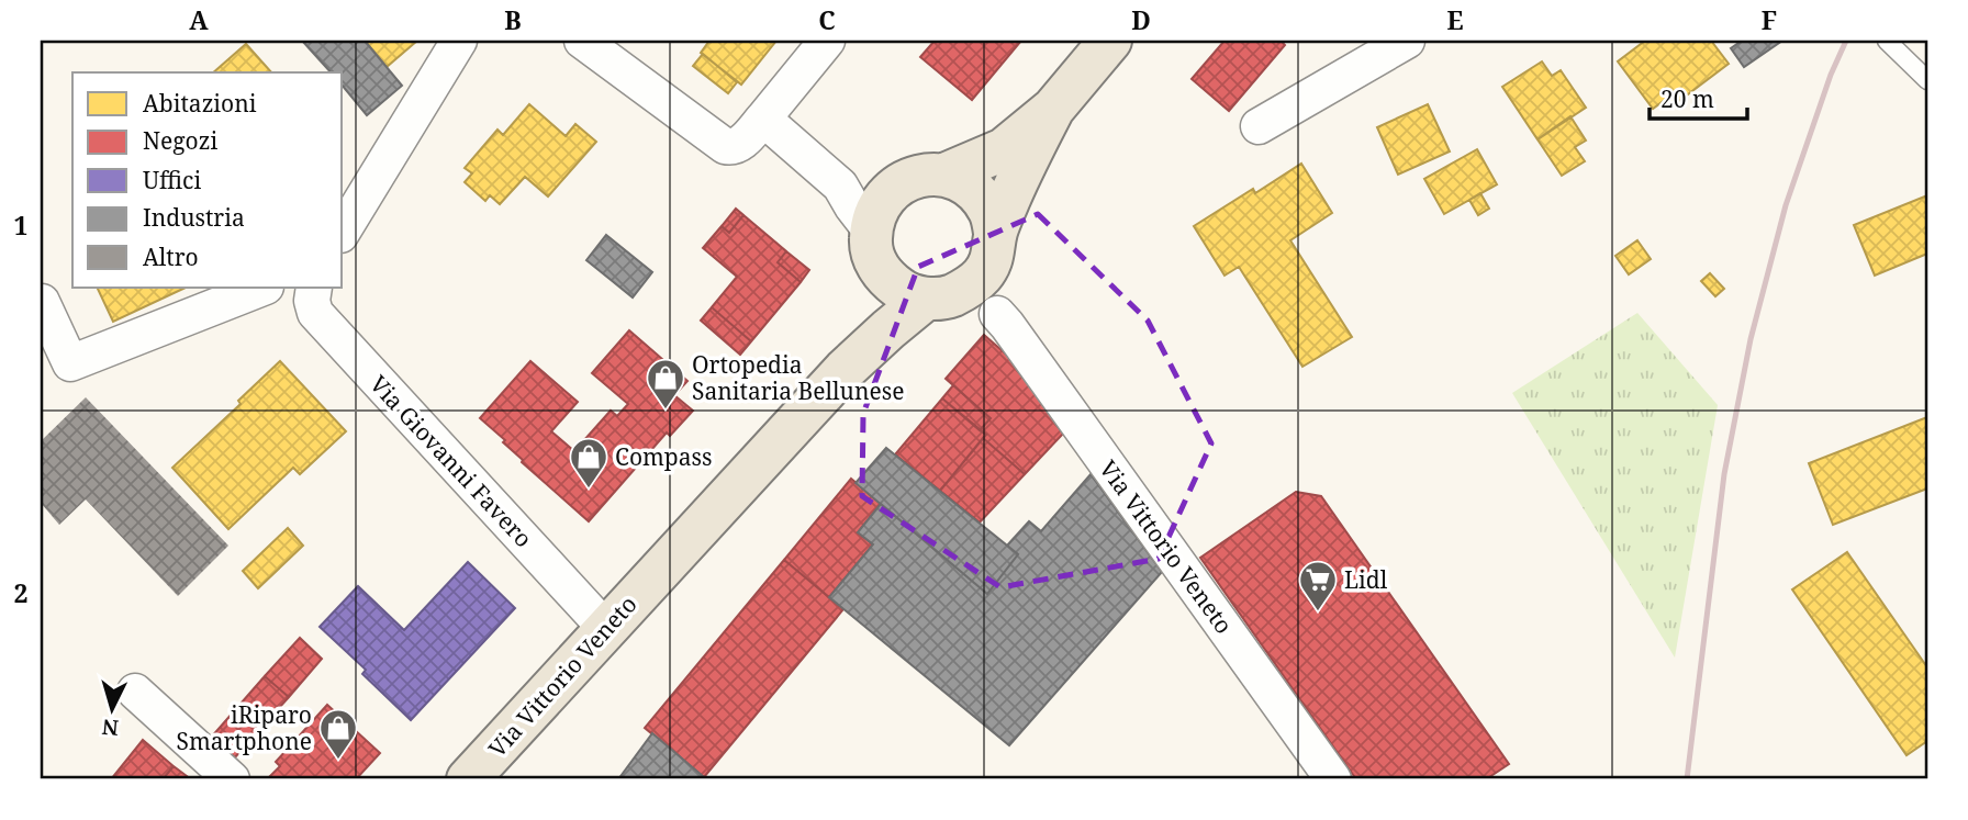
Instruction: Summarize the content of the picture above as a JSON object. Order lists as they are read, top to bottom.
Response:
{
  "streets": {
    "main road": ["Via Vittorio Veneto"],
    "street": ["Via Giovanni Favero"]
  },
  "crossings": [
    ["Via Giovanni Favero", "Via Vittorio Veneto"]
  ],
  "places": {
    "shop": ["Ortopedia Sanitaria Bellunese", "Compass", "iRiparo Smartphone"],
    "supermarket": ["Lidl"]
  },
  "legend": [
    "Abitazioni",
    "Negozi",
    "Uffici",
    "Industria",
    "Altro"
  ],
  "scale_bar": "20 m",
  "north": "bottom",
  "grid": {
    "columns": [
      "A",
      "B",
      "C",
      "D",
      "E",
      "F"
    ],
    "rows": ["1", "2"]
  }
}
